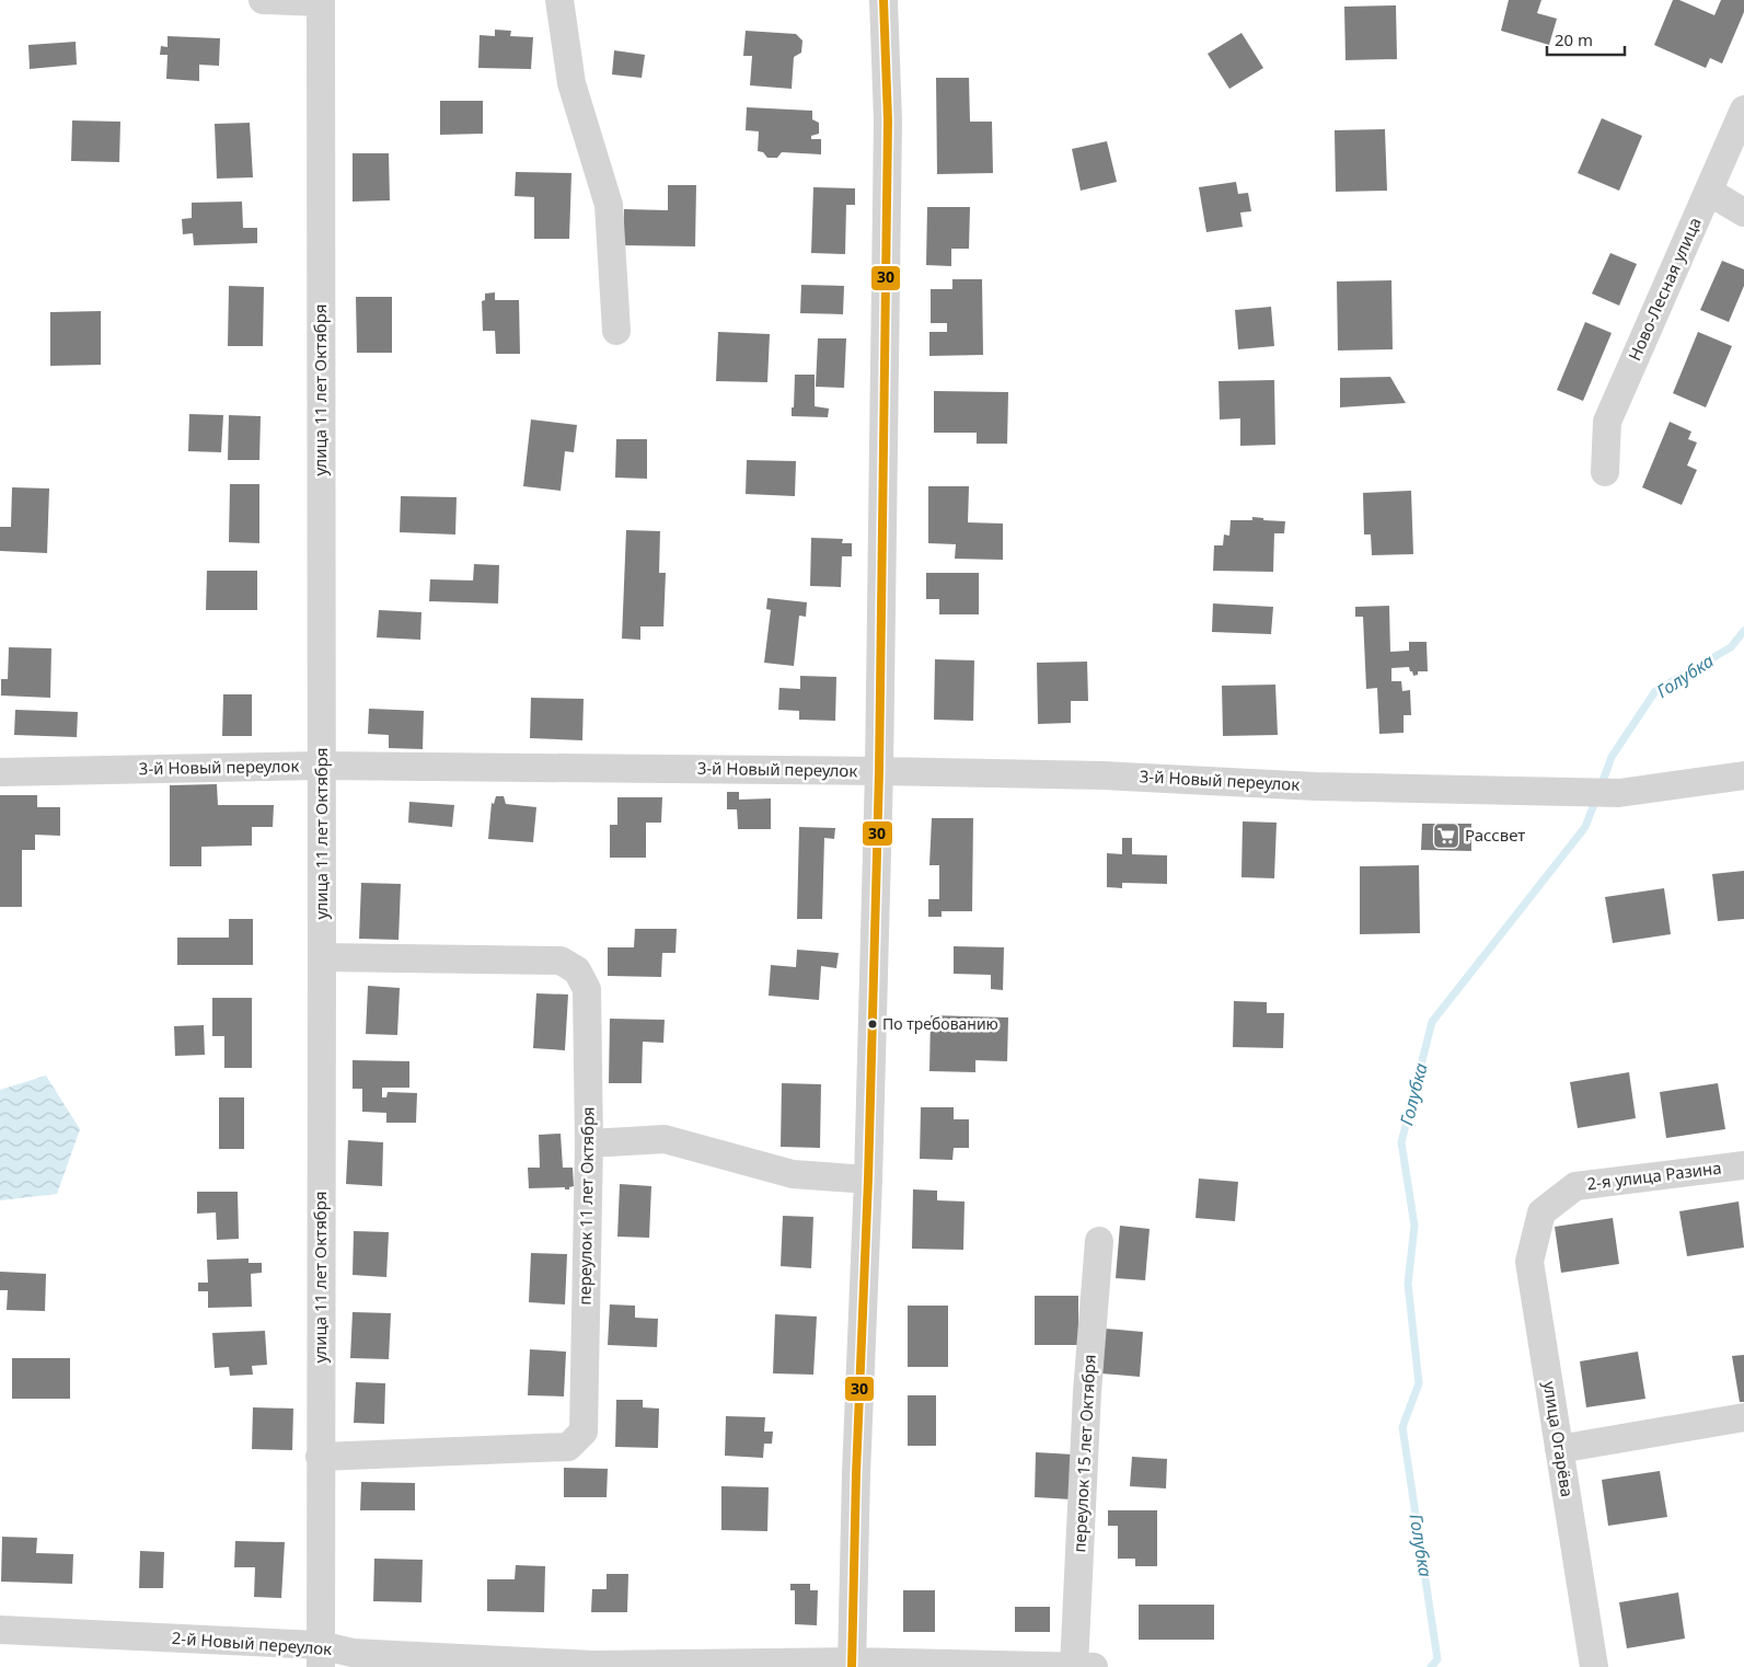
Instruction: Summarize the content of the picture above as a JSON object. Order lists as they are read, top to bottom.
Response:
{
  "streets": {
    "street": [
      "Ново-Лесная улица",
      "улица 11 лет Октября",
      "3-й Новый переулок",
      "2-я улица Разина",
      "переулок 11 лет Октября",
      "улица Огарёва",
      "переулок 15 лет Октября",
      "2-й Новый переулок"
    ]
  },
  "crossings": [
    ["улица 11 лет Октября", "3-й Новый переулок"],
    ["улица 11 лет Октября", "переулок 11 лет Октября"],
    ["улица 11 лет Октября", "2-й Новый переулок"],
    ["2-я улица Разина", "улица Огарёва"],
    ["переулок 15 лет Октября", "2-й Новый переулок"]
  ],
  "water": ["Голубка"],
  "places": {
    "supermarket": ["Рассвет"],
    "other": ["По требованию"]
  },
  "lines": ["transit line 30"],
  "scale_bar": "20 m"
}
